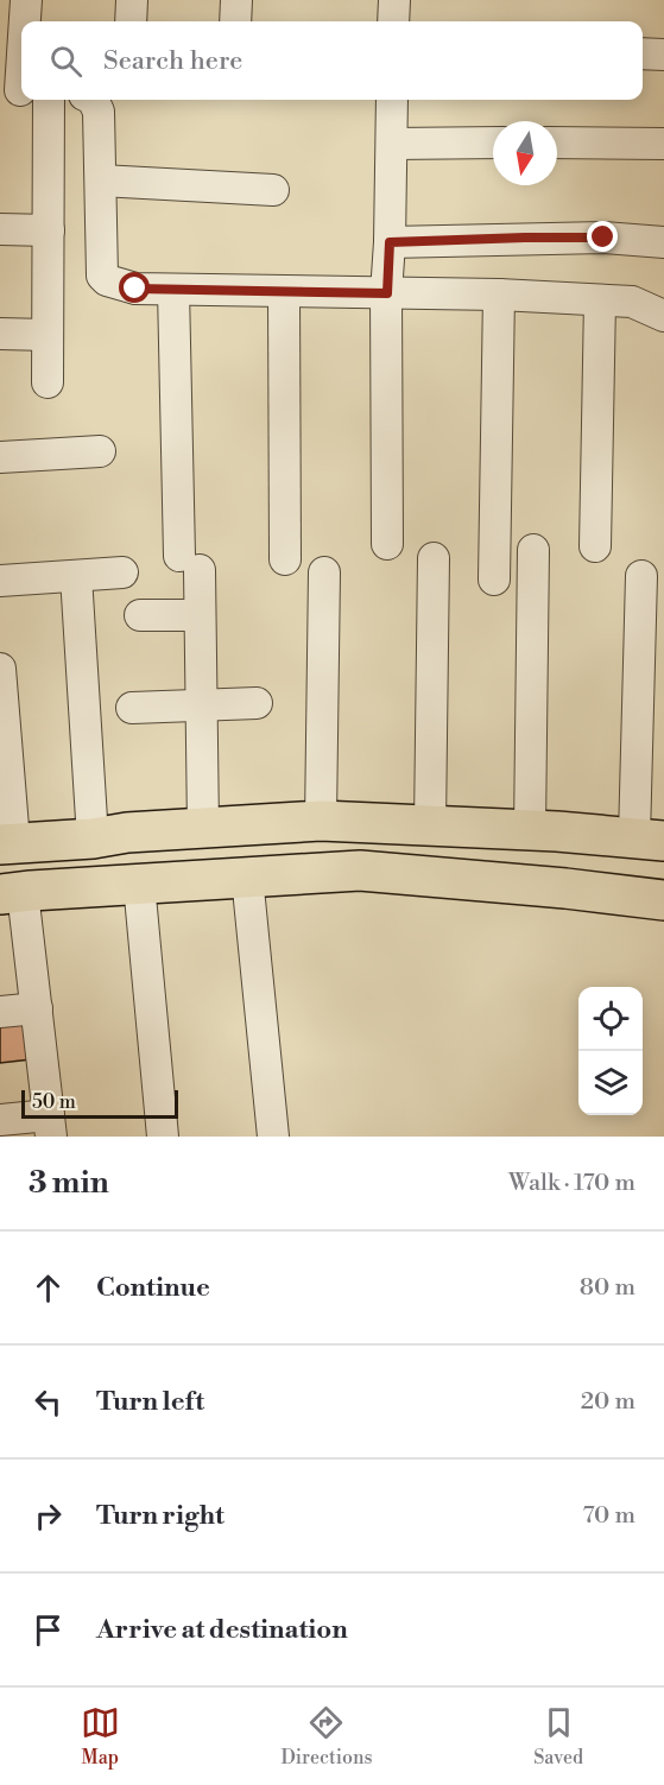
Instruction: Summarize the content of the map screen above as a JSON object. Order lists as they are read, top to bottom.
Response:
{
  "scale_bar": "50 m",
  "north": "bottom",
  "page": {
    "search": "Search here",
    "scale": "50 m",
    "heading": ["3 min", "Walk · 170 m"],
    "list": [
      ["Continue", "80 m"],
      ["Turn left", "20 m"],
      ["Turn right", "70 m"],
      "Arrive at destination"
    ],
    "nav": ["Map", "Directions", "Saved"]
  }
}
